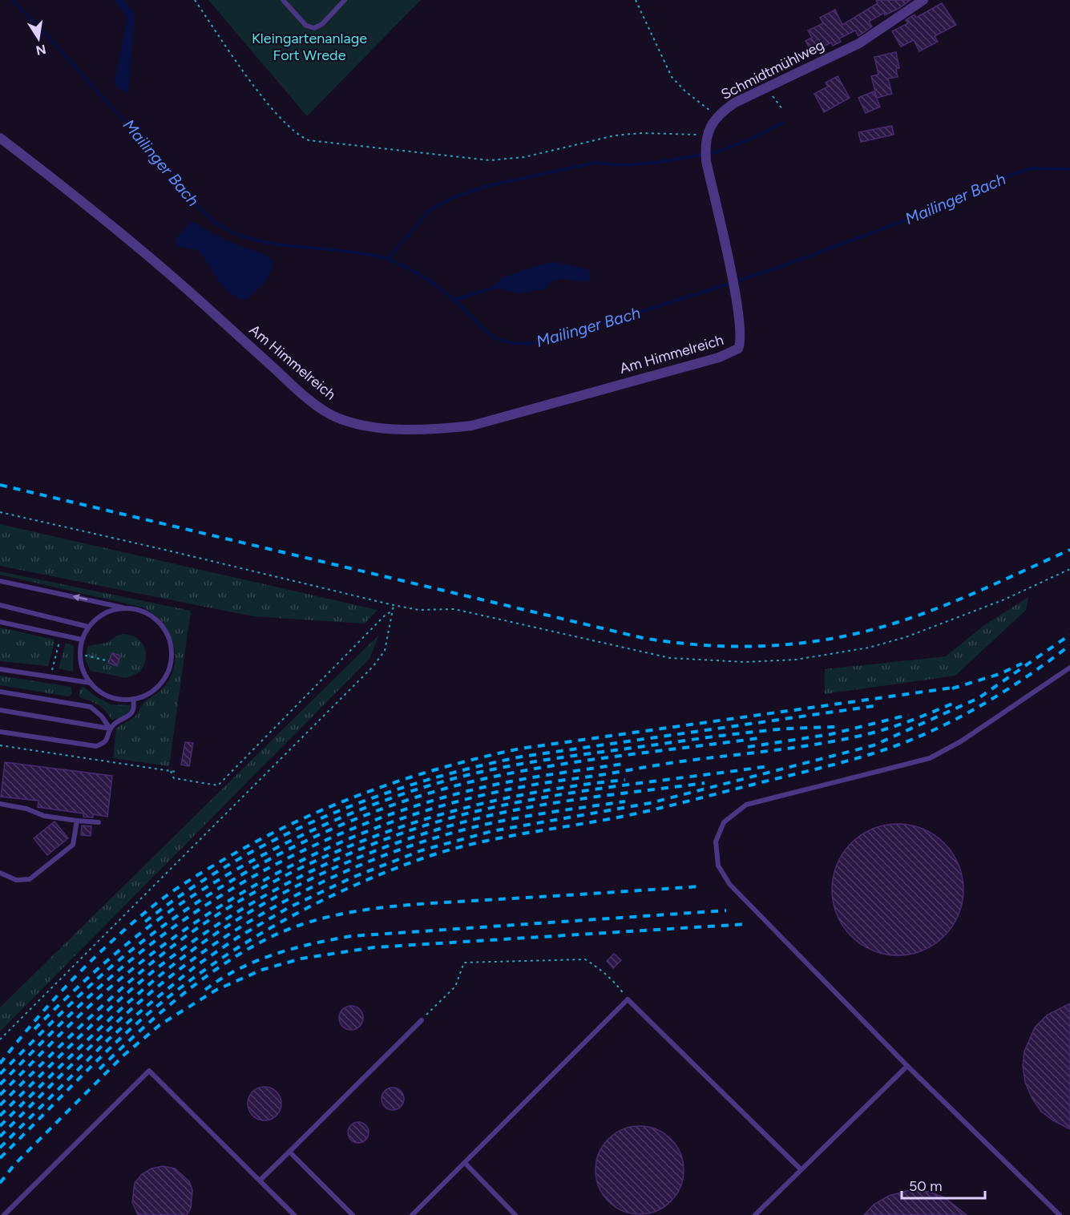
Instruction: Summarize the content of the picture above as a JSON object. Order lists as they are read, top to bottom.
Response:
{
  "streets": {
    "street": ["Schmidtmühlweg", "Am Himmelreich"]
  },
  "crossings": [
    ["Schmidtmühlweg", "Am Himmelreich"]
  ],
  "water": ["Mailinger Bach"],
  "parks": ["Kleingartenanlage Fort Wrede"],
  "scale_bar": "50 m",
  "north": "bottom"
}
